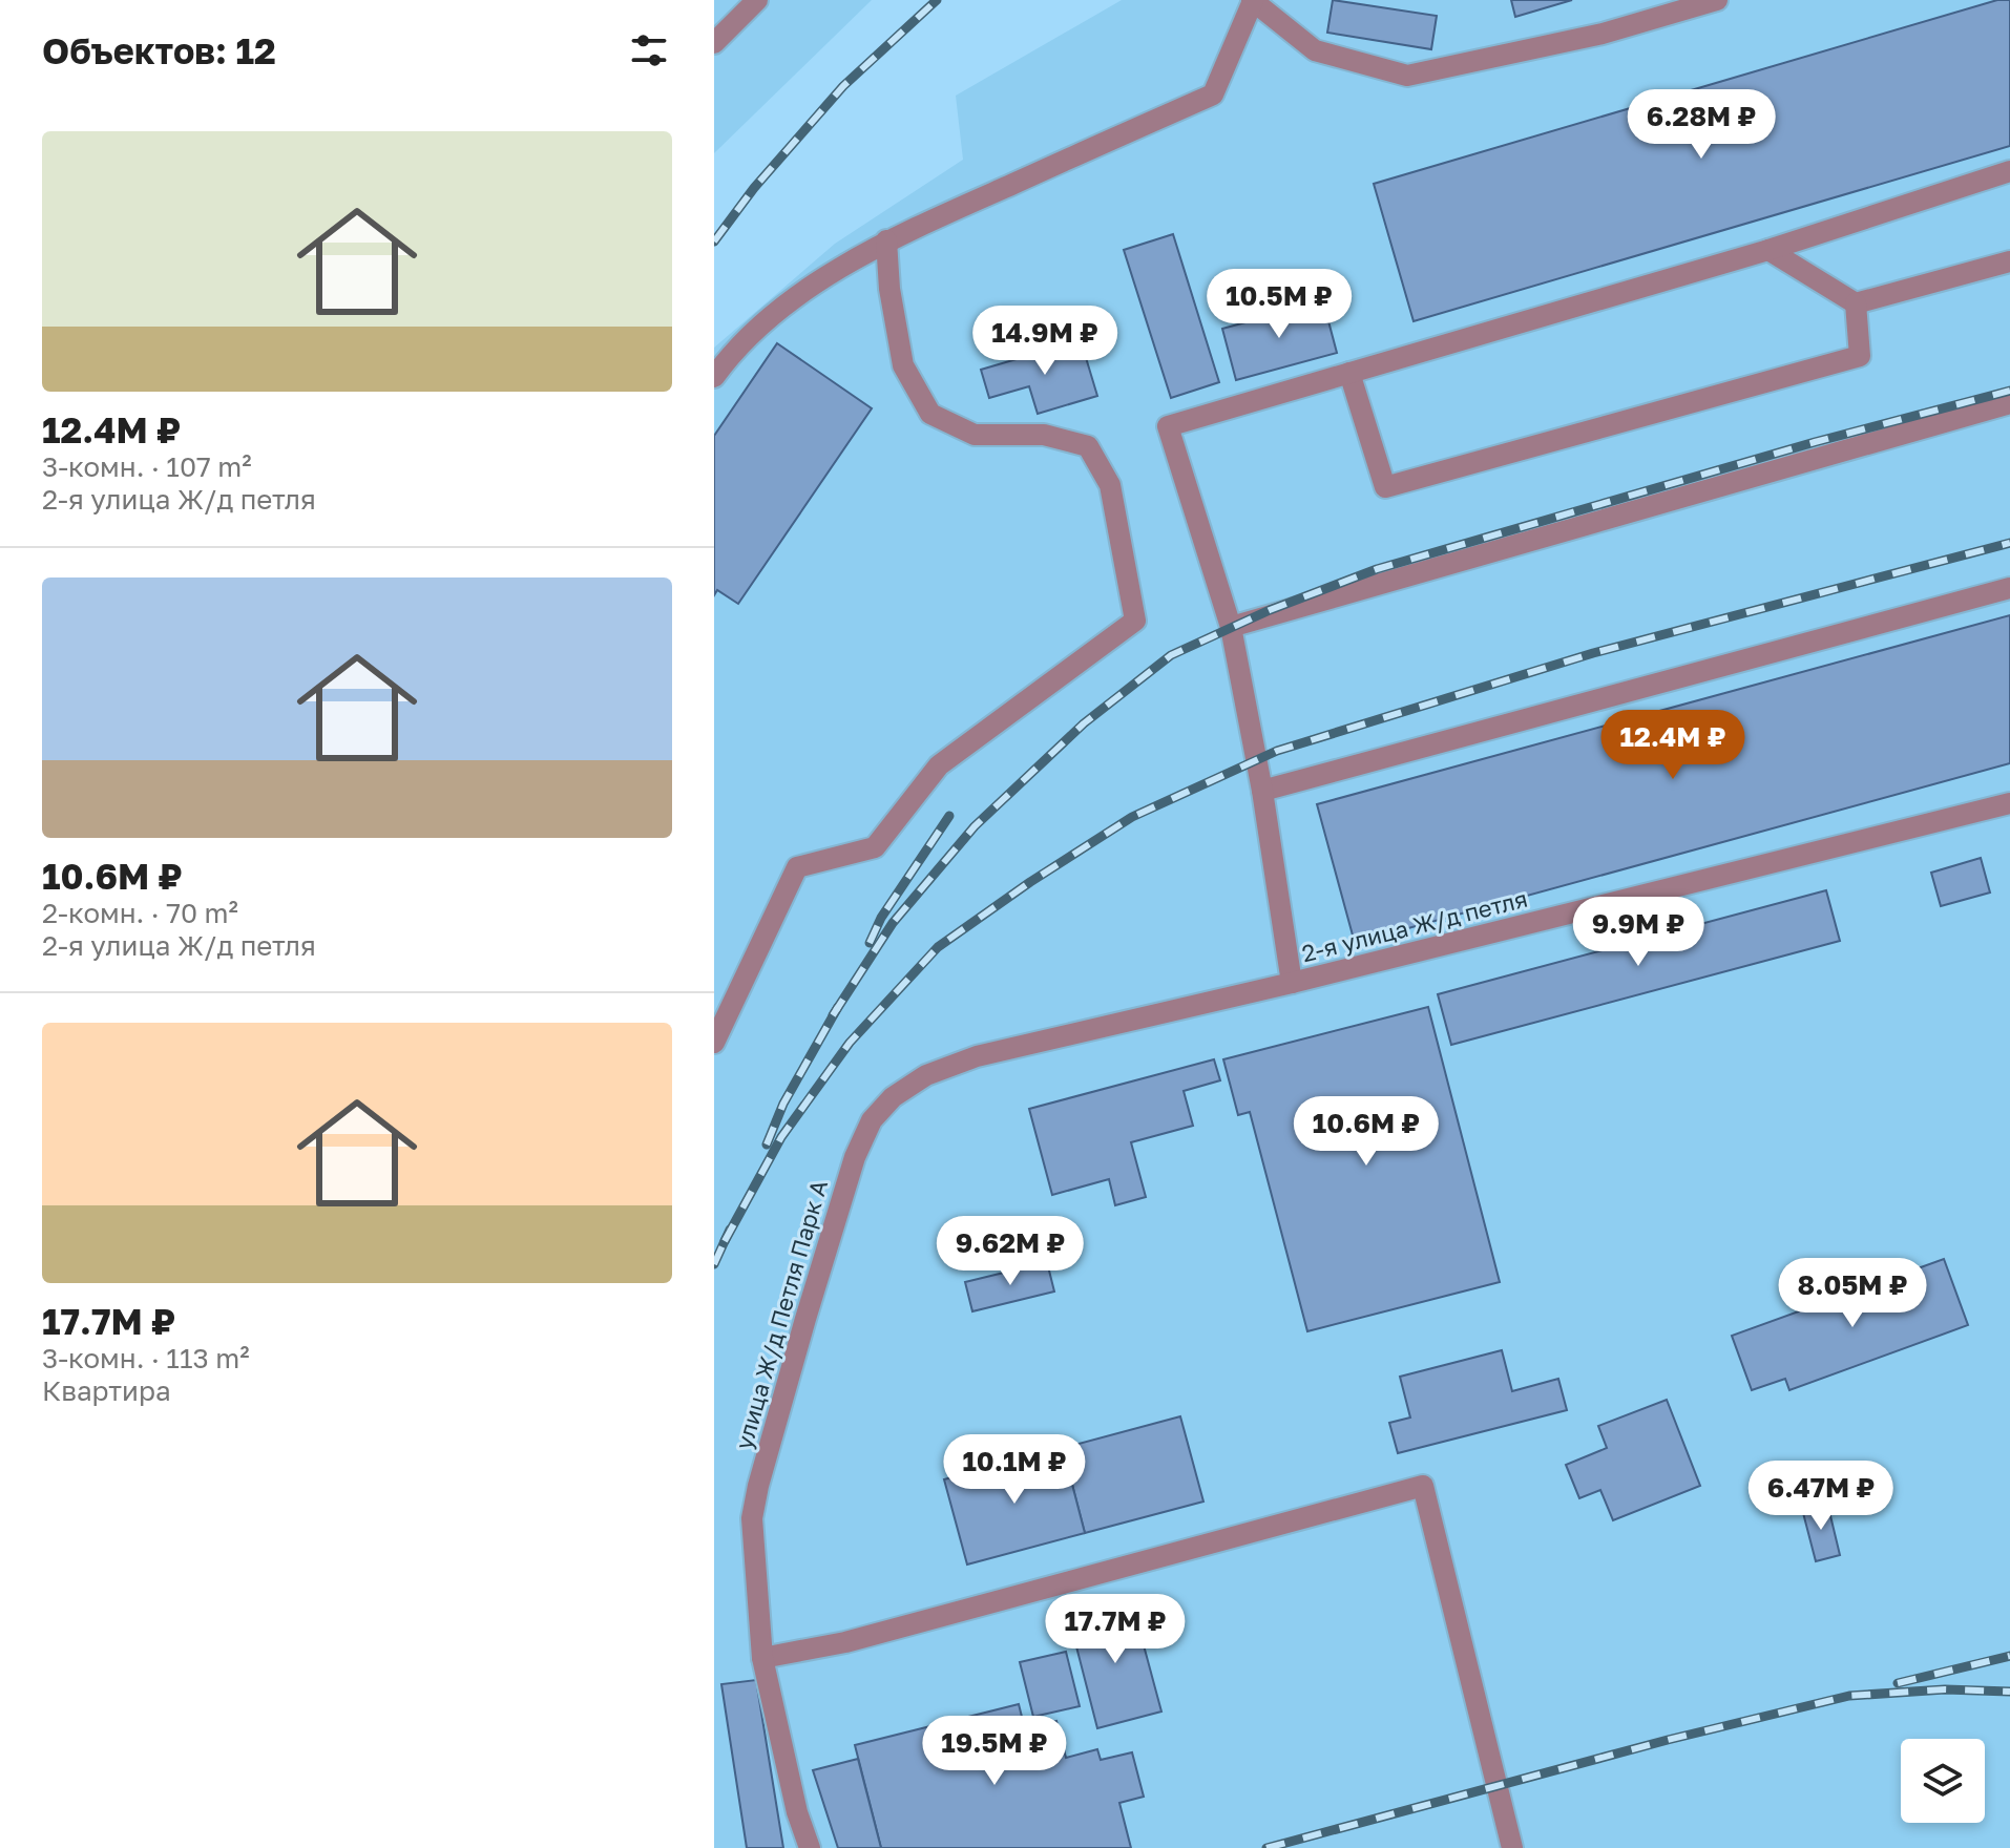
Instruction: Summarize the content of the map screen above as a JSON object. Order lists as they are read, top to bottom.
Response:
{
  "streets": {
    "street": ["2-я улица Ж/д петля", "улица Ж/д Петля Парк А"]
  },
  "crossings": [
    ["2-я улица Ж/д петля", "улица Ж/д Петля Парк А"]
  ],
  "page": {
    "heading": "Объектов: 12",
    "price": [
      "6.28M ₽",
      "10.5M ₽",
      "14.9M ₽",
      "12.4M ₽",
      "9.9M ₽",
      "10.6M ₽",
      "9.62M ₽",
      "8.05M ₽",
      "10.1M ₽",
      "6.47M ₽",
      "17.7M ₽",
      "19.5M ₽"
    ],
    "list": [
      {
        "name": "12.4M ₽",
        "note": "3-комн. · 107 m² · 2-я улица Ж/д петля"
      },
      {
        "name": "10.6M ₽",
        "note": "2-комн. · 70 m² · 2-я улица Ж/д петля"
      },
      {
        "name": "17.7M ₽",
        "note": "3-комн. · 113 m² · Квартира"
      }
    ]
  }
}
